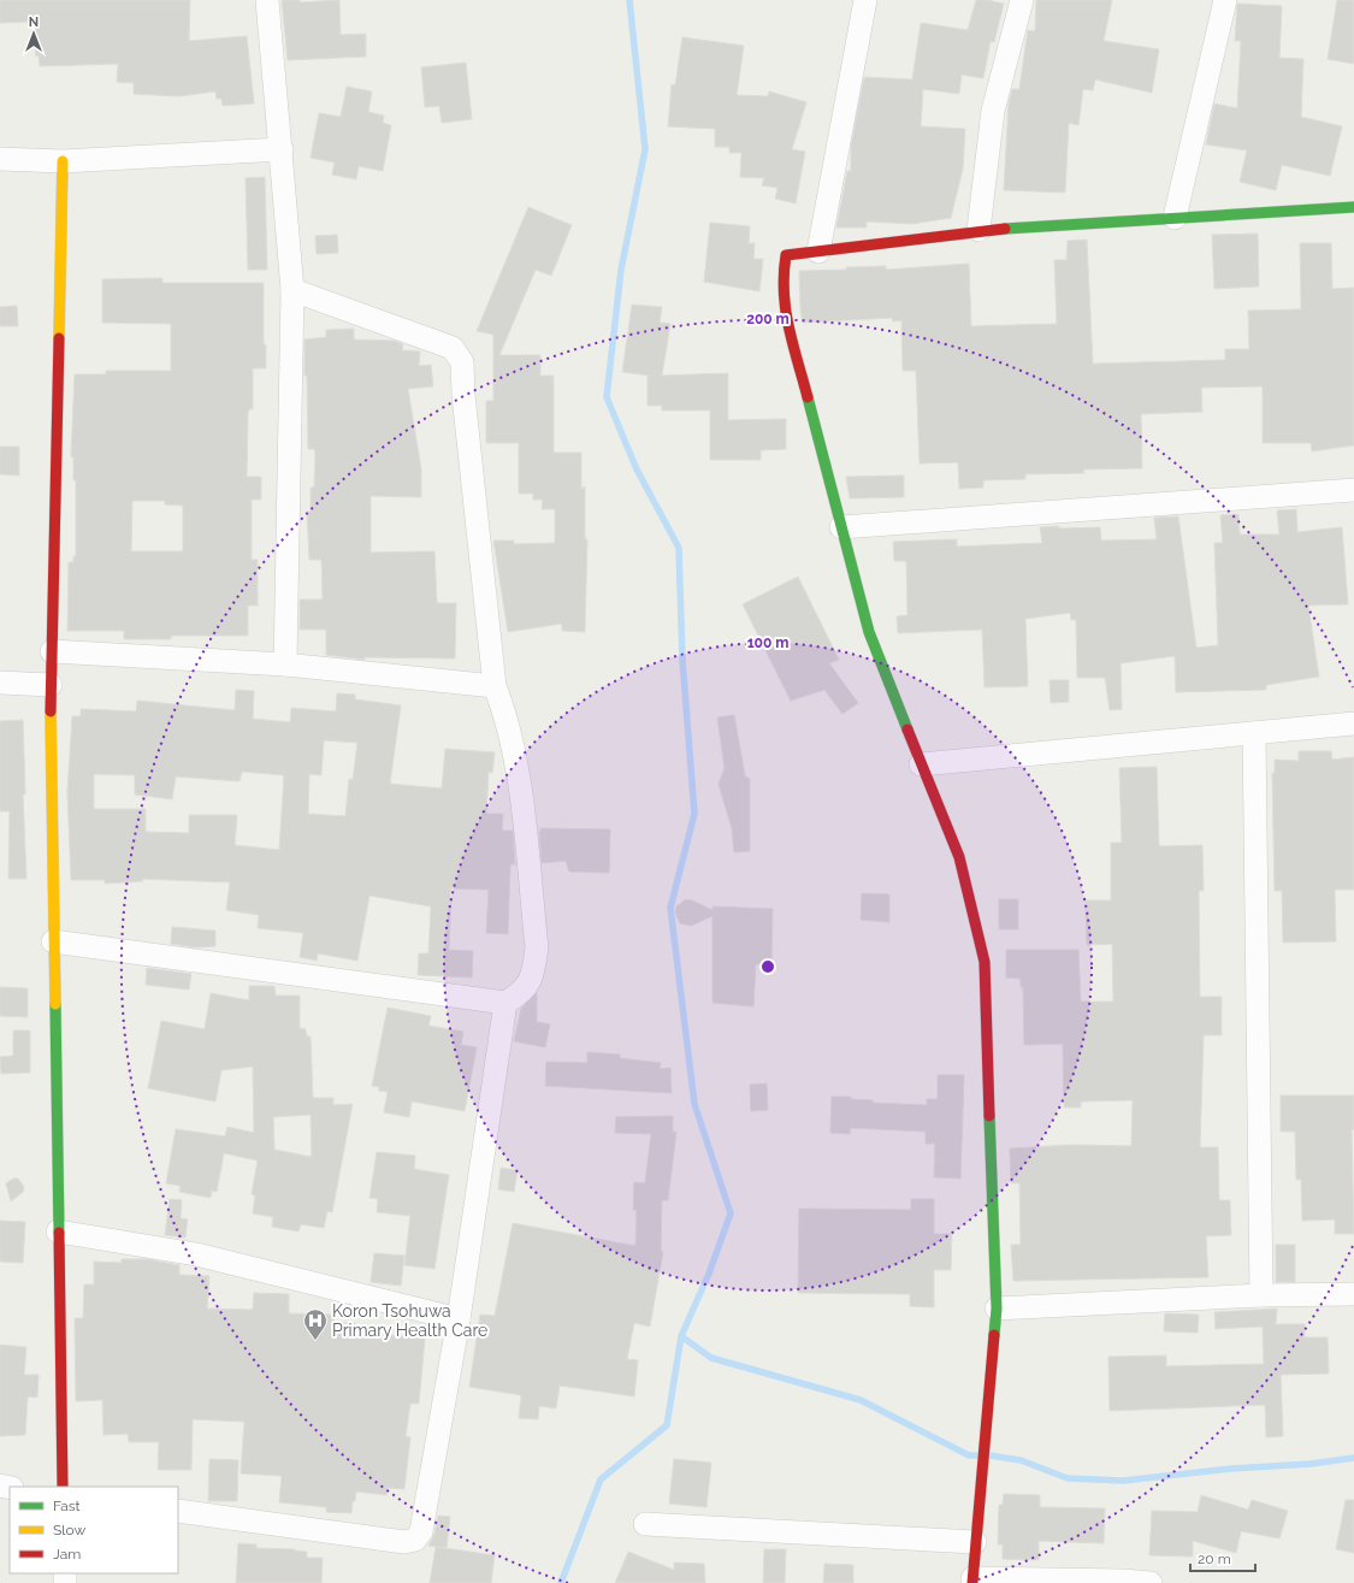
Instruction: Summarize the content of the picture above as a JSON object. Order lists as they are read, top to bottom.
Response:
{
  "places": {
    "hospital": ["Koron Tsohuwa Primary Health Care"]
  },
  "legend": ["Fast", "Slow", "Jam"],
  "scale_bar": "20 m",
  "north": "top",
  "rings": ["200 m", "100 m"]
}
